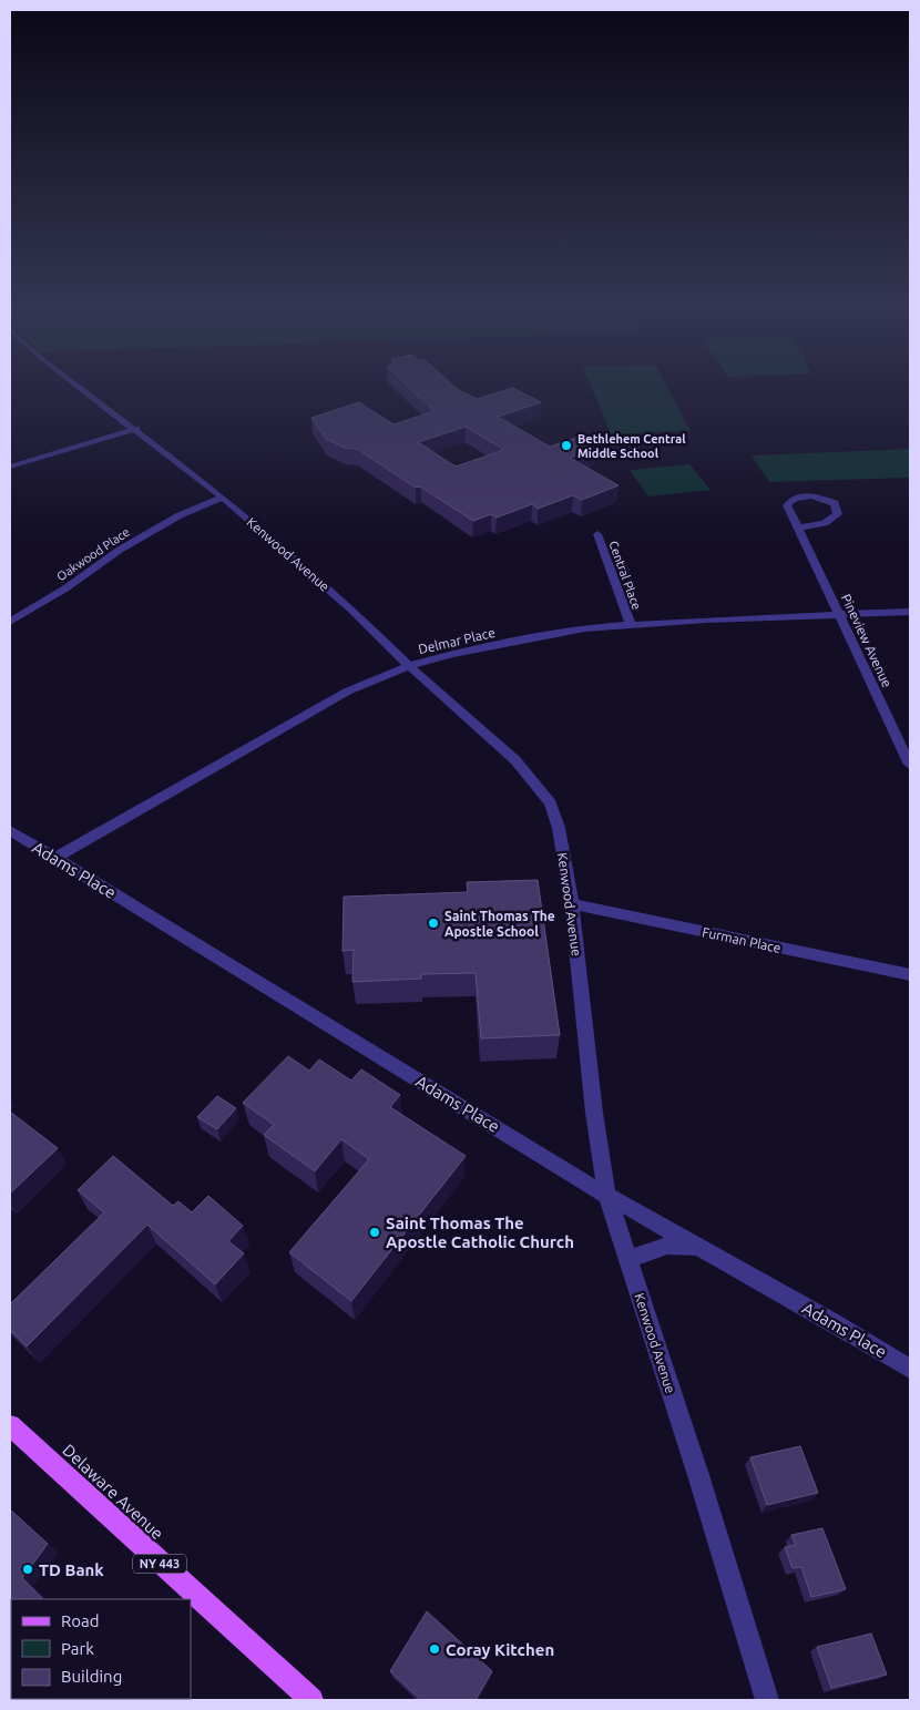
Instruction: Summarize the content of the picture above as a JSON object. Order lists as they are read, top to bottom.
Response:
{
  "streets": {
    "main road": ["Delaware Avenue", "NY 443"],
    "street": [
      "Oakwood Place",
      "Kenwood Avenue",
      "Central Place",
      "Delmar Place",
      "Pineview Avenue",
      "Adams Place",
      "Furman Place"
    ]
  },
  "crossings": [
    ["Oakwood Place", "Kenwood Avenue"],
    ["Kenwood Avenue", "Delmar Place"],
    ["Kenwood Avenue", "Adams Place"],
    ["Kenwood Avenue", "Furman Place"],
    ["Central Place", "Delmar Place"],
    ["Delmar Place", "Pineview Avenue"],
    ["Delmar Place", "Adams Place"]
  ],
  "places": [
    "Bethlehem Central Middle School",
    "Saint Thomas The Apostle School",
    "Saint Thomas The Apostle Catholic Church",
    "TD Bank",
    "Coray Kitchen"
  ],
  "legend": ["Road", "Park", "Building"]
}
